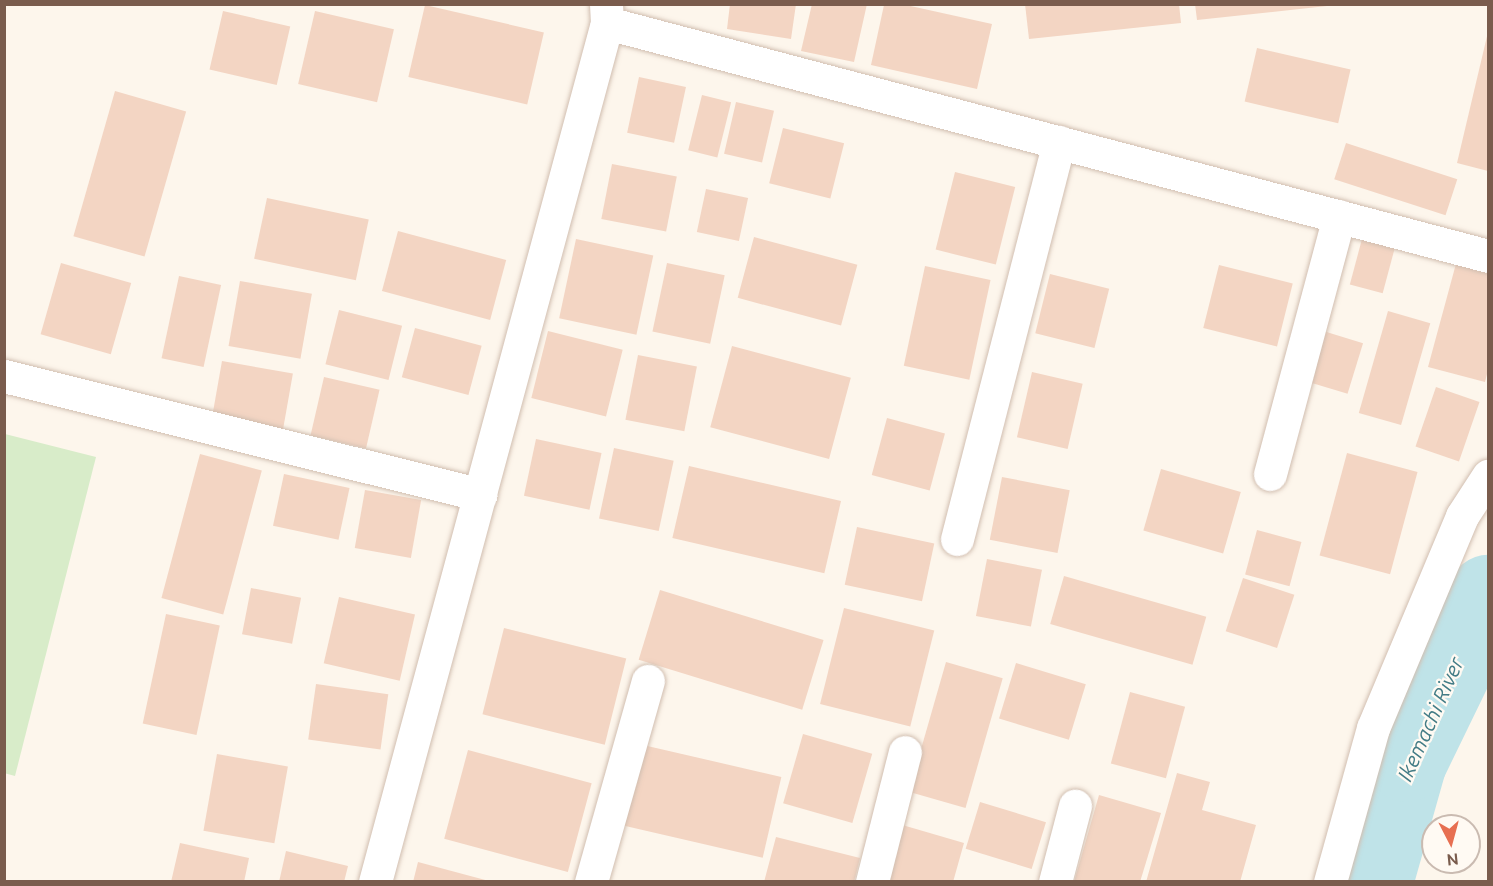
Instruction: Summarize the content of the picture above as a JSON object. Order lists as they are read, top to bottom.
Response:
{
  "water": ["Ikemachi River"],
  "north": "bottom"
}
